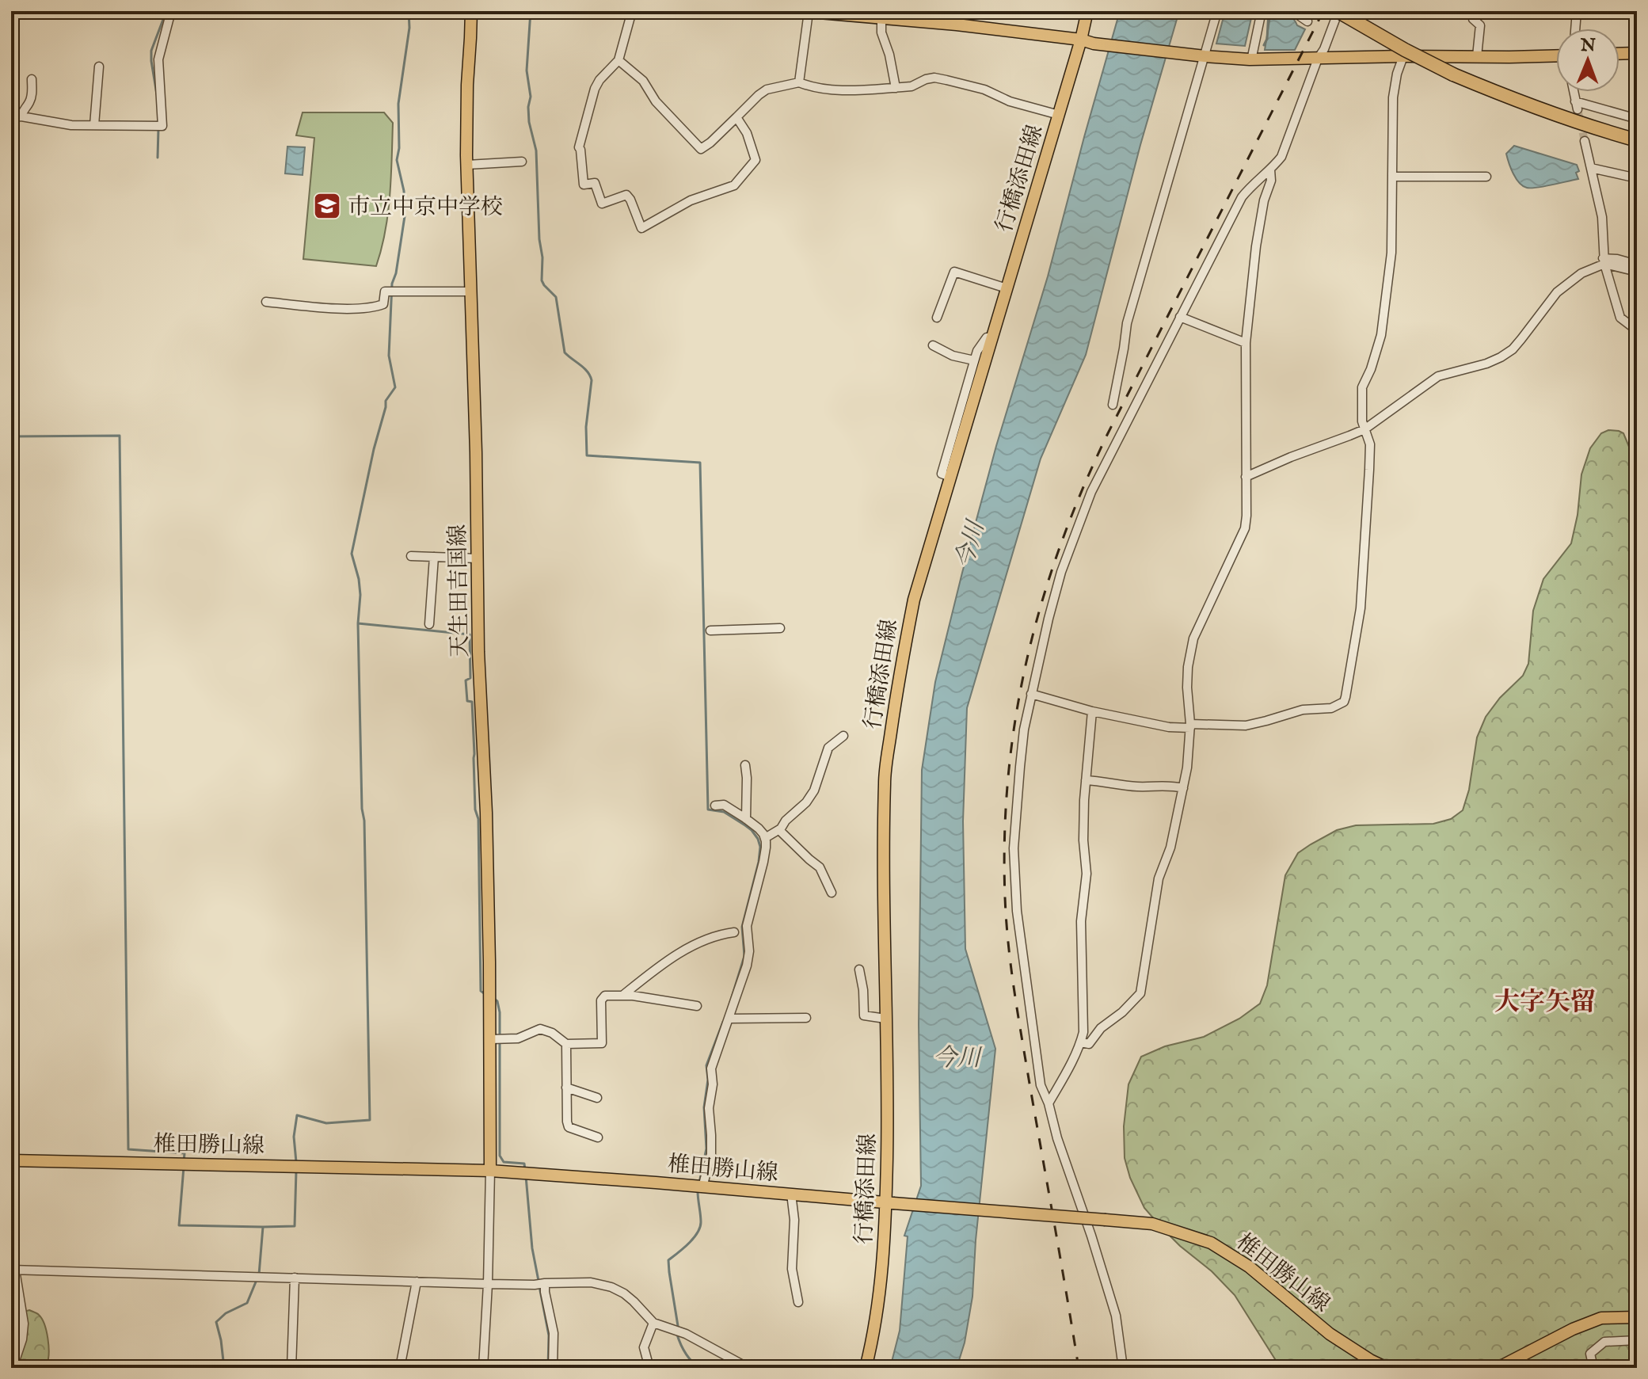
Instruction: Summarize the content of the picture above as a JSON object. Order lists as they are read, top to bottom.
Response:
{
  "streets": {
    "main road": ["行橋添田線", "天生田吉国線", "椎田勝山線"]
  },
  "crossings": [
    ["行橋添田線", "椎田勝山線"],
    ["天生田吉国線", "椎田勝山線"]
  ],
  "districts": ["大字矢留"],
  "water": ["今川"],
  "places": {
    "school or university": ["市立中京中学校"]
  },
  "north": "top"
}
